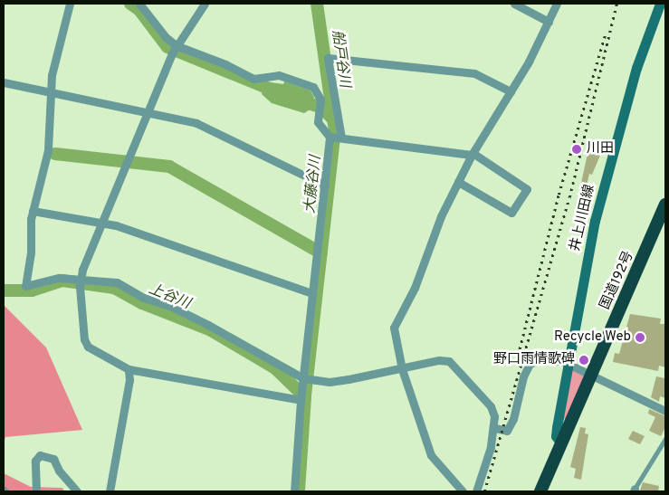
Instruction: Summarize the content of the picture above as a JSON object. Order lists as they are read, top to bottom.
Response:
{
  "streets": {
    "highway": ["国道192号"],
    "main road": ["井上川田線"]
  },
  "crossings": [
    ["井上川田線", "国道192号"]
  ],
  "water": ["船戸谷川", "大藤谷川", "上谷川"],
  "places": ["川田", "Recycle Web", "野口雨情歌碑"]
}
